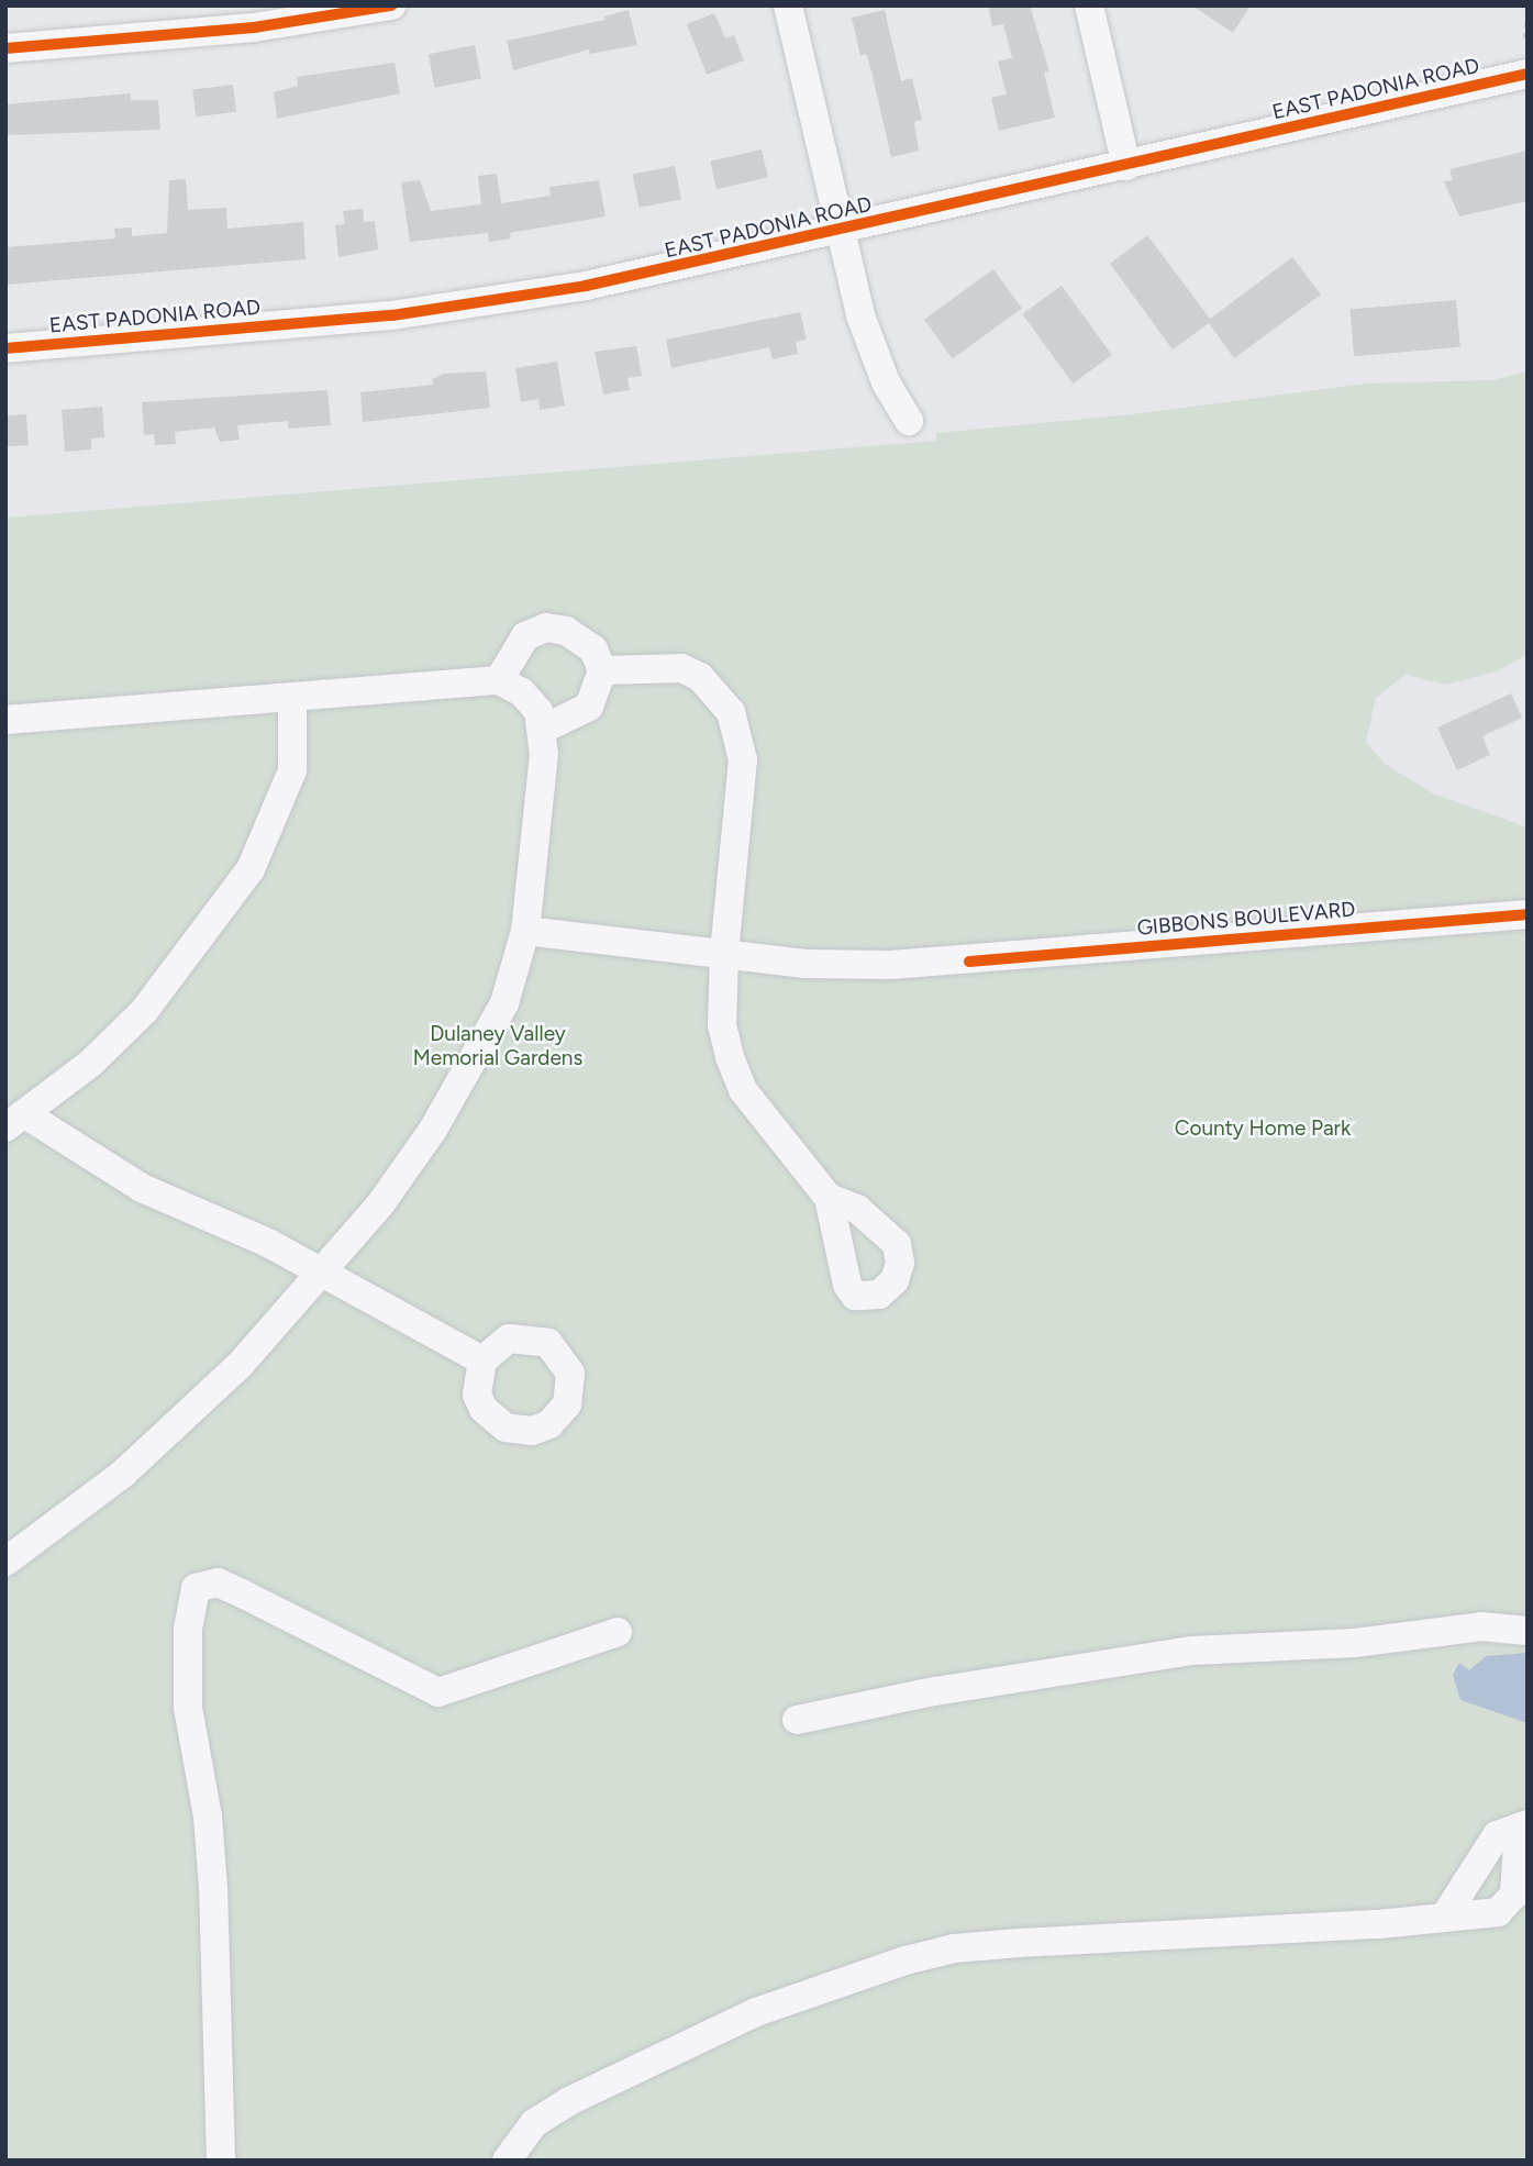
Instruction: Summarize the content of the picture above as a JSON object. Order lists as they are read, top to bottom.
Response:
{
  "streets": {
    "street": ["EAST PADONIA ROAD", "GIBBONS BOULEVARD"]
  },
  "parks": ["Dulaney Valley Memorial Gardens", "County Home Park"]
}
